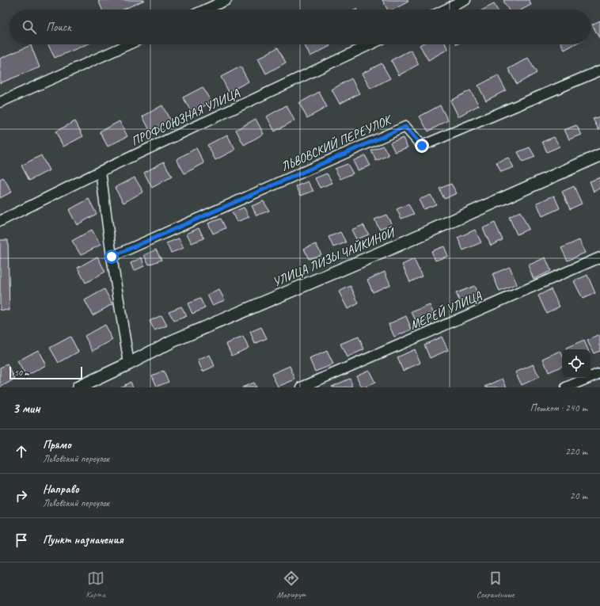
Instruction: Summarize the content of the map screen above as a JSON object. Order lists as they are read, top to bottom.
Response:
{
  "streets": {
    "street": [
      "ПРОФСОЮЗНАЯ УЛИЦА",
      "ЛЬВОВСКИЙ ПЕРЕУЛОК",
      "УЛИЦА ЛИЗЫ ЧАЙКИНОЙ",
      "МЕРЕЙ УЛИЦА"
    ]
  },
  "scale_bar": "50 m",
  "page": {
    "search": "Поиск",
    "scale": "50 m",
    "heading": ["3 мин", "Пешком · 240 m"],
    "list": [
      ["Прямо", "Львовский переулок", "220 m"],
      ["Направо", "Львовский переулок", "20 m"],
      "Пункт назначения"
    ],
    "nav": ["Карта", "Маршрут", "Сохранённые"]
  }
}
